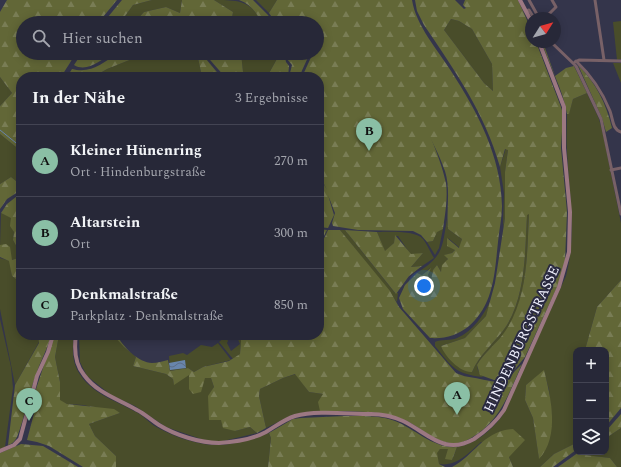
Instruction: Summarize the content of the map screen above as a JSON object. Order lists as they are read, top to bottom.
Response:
{
  "streets": {
    "main road": ["HINDENBURGSTRASSE"]
  },
  "north": "top right",
  "page": {
    "search": "Hier suchen",
    "heading": ["In der Nähe", "3 Ergebnisse"],
    "pins": ["B", "A", "C"],
    "list": [
      {
        "mark": "A",
        "name": "Kleiner Hünenring",
        "note": "Ort · Hindenburgstraße",
        "value": "270 m"
      },
      {
        "mark": "B",
        "name": "Altarstein",
        "note": "Ort",
        "value": "300 m"
      },
      {
        "mark": "C",
        "name": "Denkmalstraße",
        "note": "Parkplatz · Denkmalstraße",
        "value": "850 m"
      }
    ],
    "map_buttons": ["+", "−"]
  }
}
